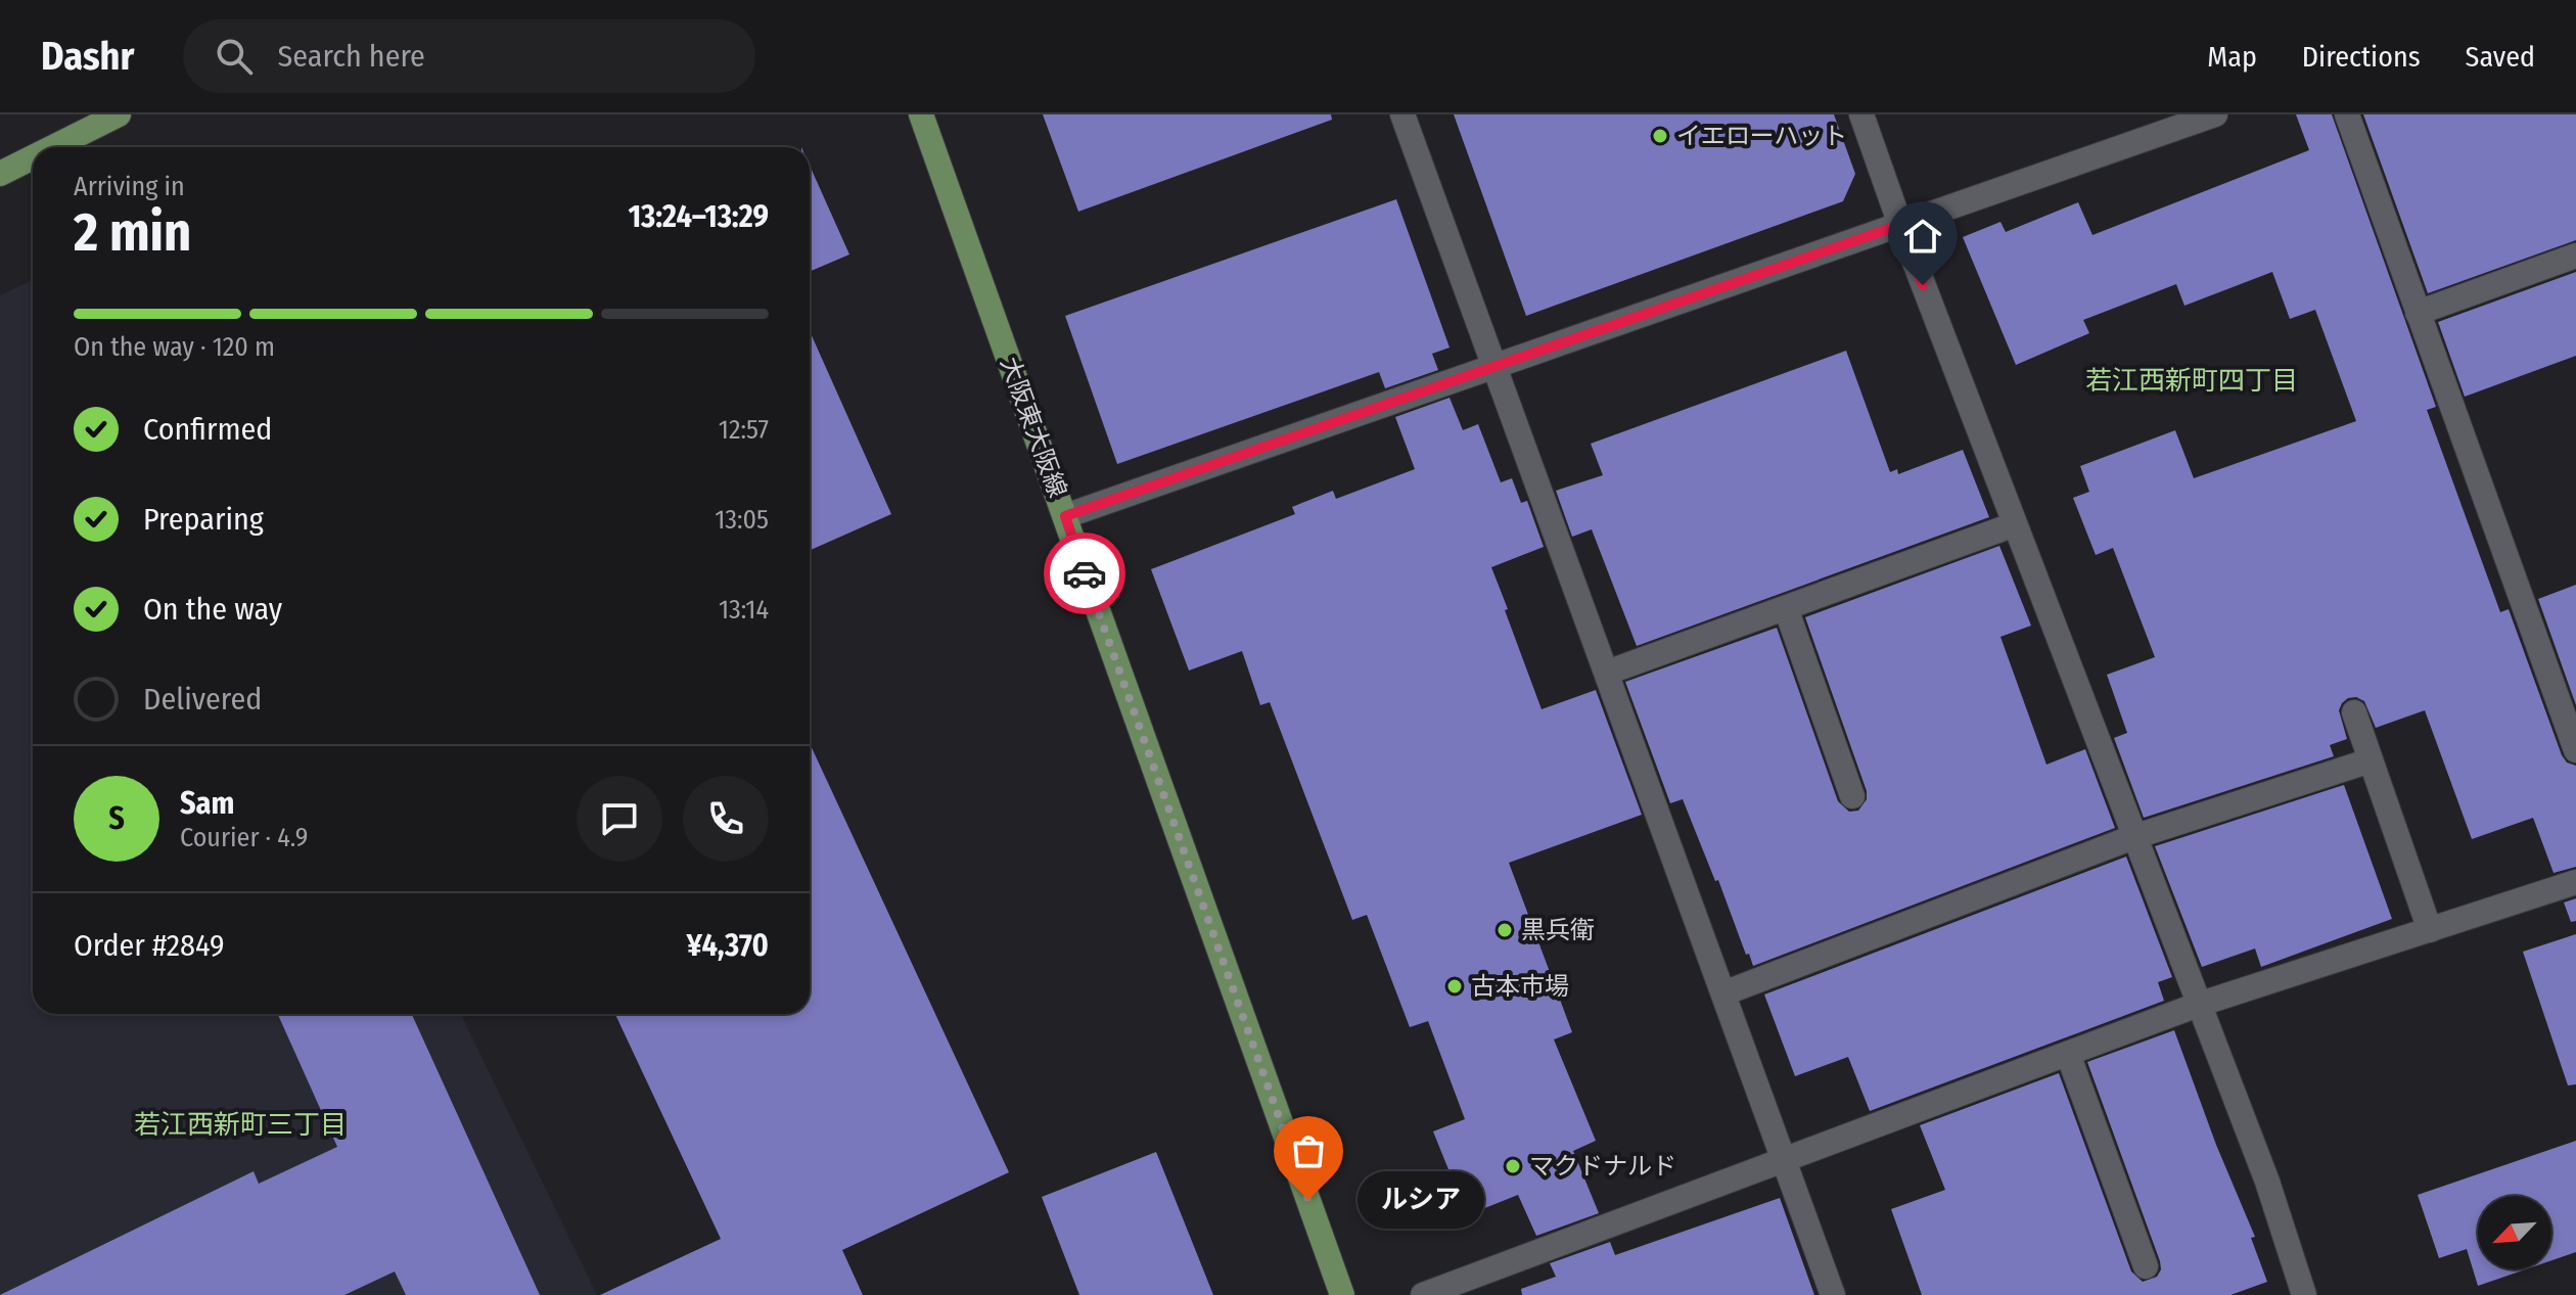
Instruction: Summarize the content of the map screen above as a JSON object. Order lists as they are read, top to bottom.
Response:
{
  "streets": {
    "main road": ["大阪東大阪線"]
  },
  "districts": ["若江西新町四丁目", "若江西新町三丁目"],
  "places": [
    "イエローハット",
    "黒兵衛",
    "古本市場",
    "マクドナルド",
    "ルシア"
  ],
  "north": "bottom left",
  "page": {
    "header": "Dashr",
    "search": "Search here",
    "nav": ["Map", "Directions", "Saved"],
    "heading": ["2 min", "Arriving in", "13:24–13:29"],
    "panel": [
      "Sam",
      "Courier · 4.9",
      "Order #2849",
      "¥4,370"
    ],
    "bar": "On the way · 120 m",
    "list": [
      ["Confirmed", "12:57"],
      ["Preparing", "13:05"],
      ["On the way", "13:14"],
      "Delivered"
    ],
    "round": "S",
    "bubble": "ルシア"
  }
}
